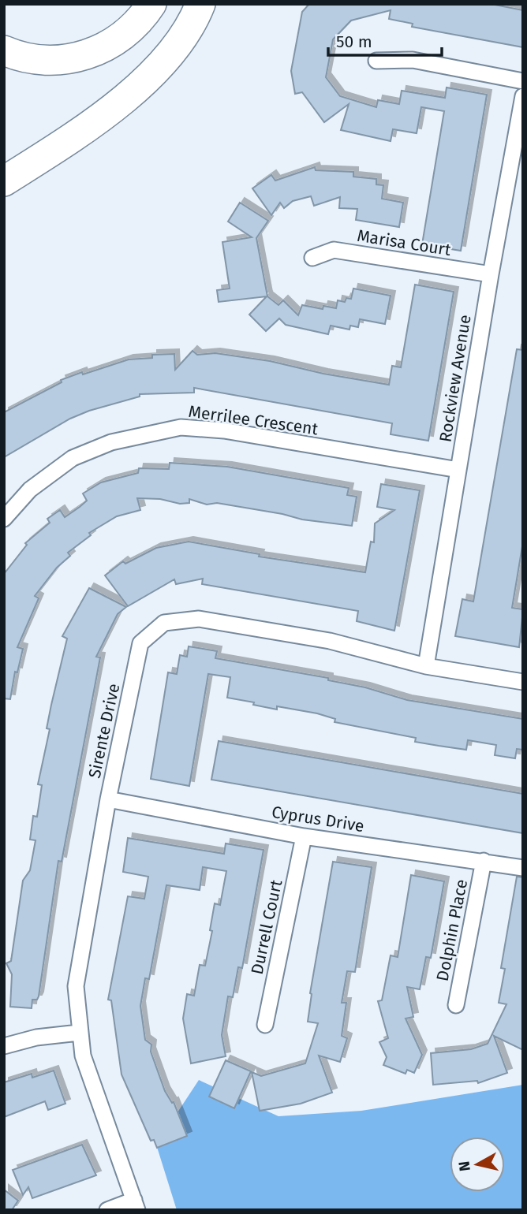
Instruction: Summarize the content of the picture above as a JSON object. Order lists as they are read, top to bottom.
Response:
{
  "streets": {
    "street": [
      "Marisa Court",
      "Rockview Avenue",
      "Merrilee Crescent",
      "Sirente Drive",
      "Cyprus Drive",
      "Durrell Court",
      "Dolphin Place"
    ]
  },
  "crossings": [
    ["Marisa Court", "Rockview Avenue"],
    ["Rockview Avenue", "Merrilee Crescent"],
    ["Rockview Avenue", "Sirente Drive"],
    ["Sirente Drive", "Cyprus Drive"],
    ["Cyprus Drive", "Durrell Court"],
    ["Cyprus Drive", "Dolphin Place"]
  ],
  "scale_bar": "50 m",
  "north": "left"
}
